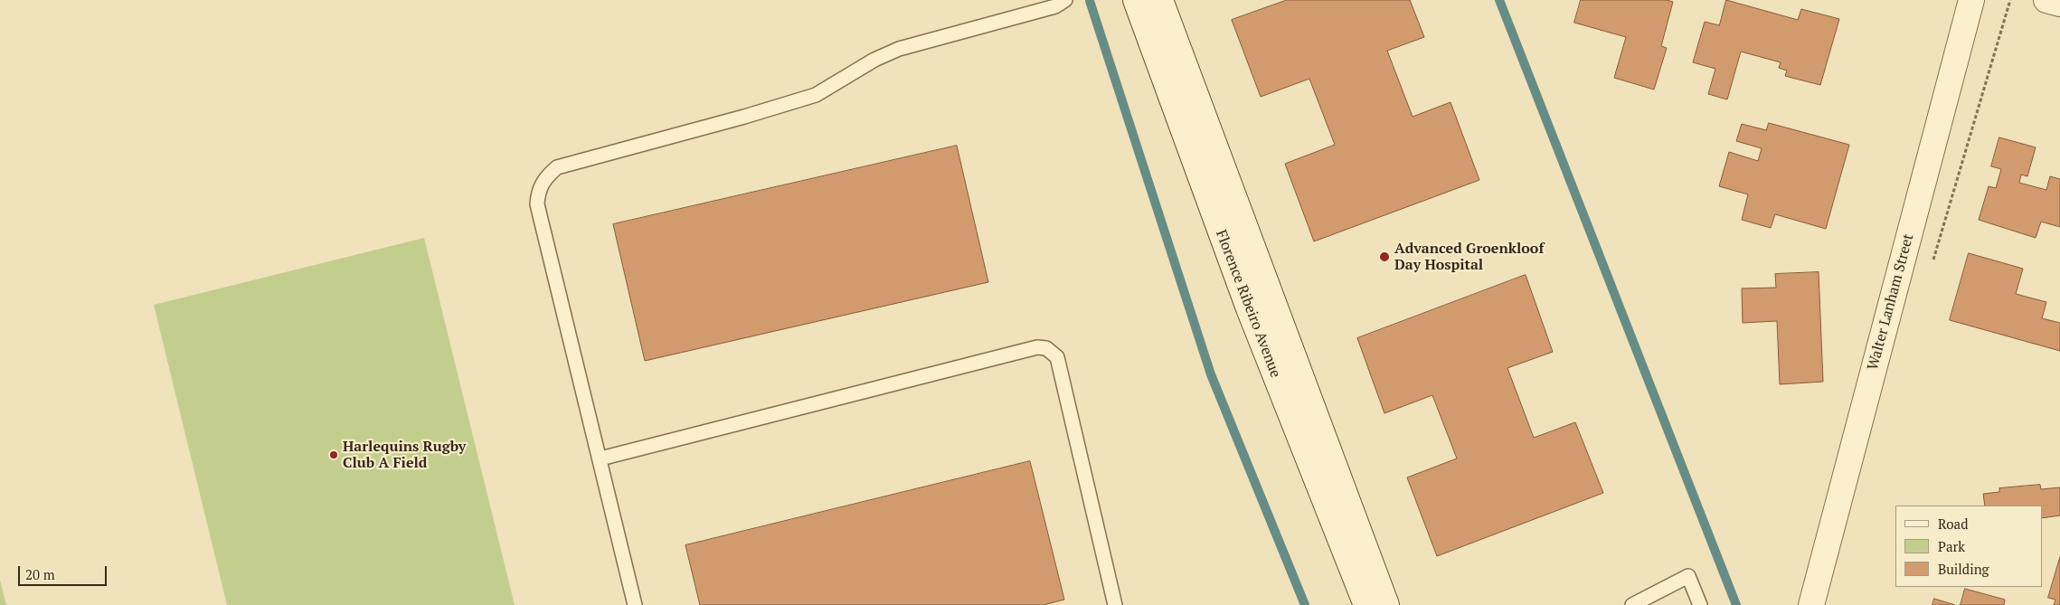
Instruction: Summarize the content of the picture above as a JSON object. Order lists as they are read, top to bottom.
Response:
{
  "streets": {
    "main road": ["Walter Lanham Street", "Florence Ribeiro Avenue"]
  },
  "places": ["Advanced Groenkloof Day Hospital", "Harlequins Rugby Club A Field"],
  "legend": ["Road", "Park", "Building"],
  "scale_bar": "20 m"
}
